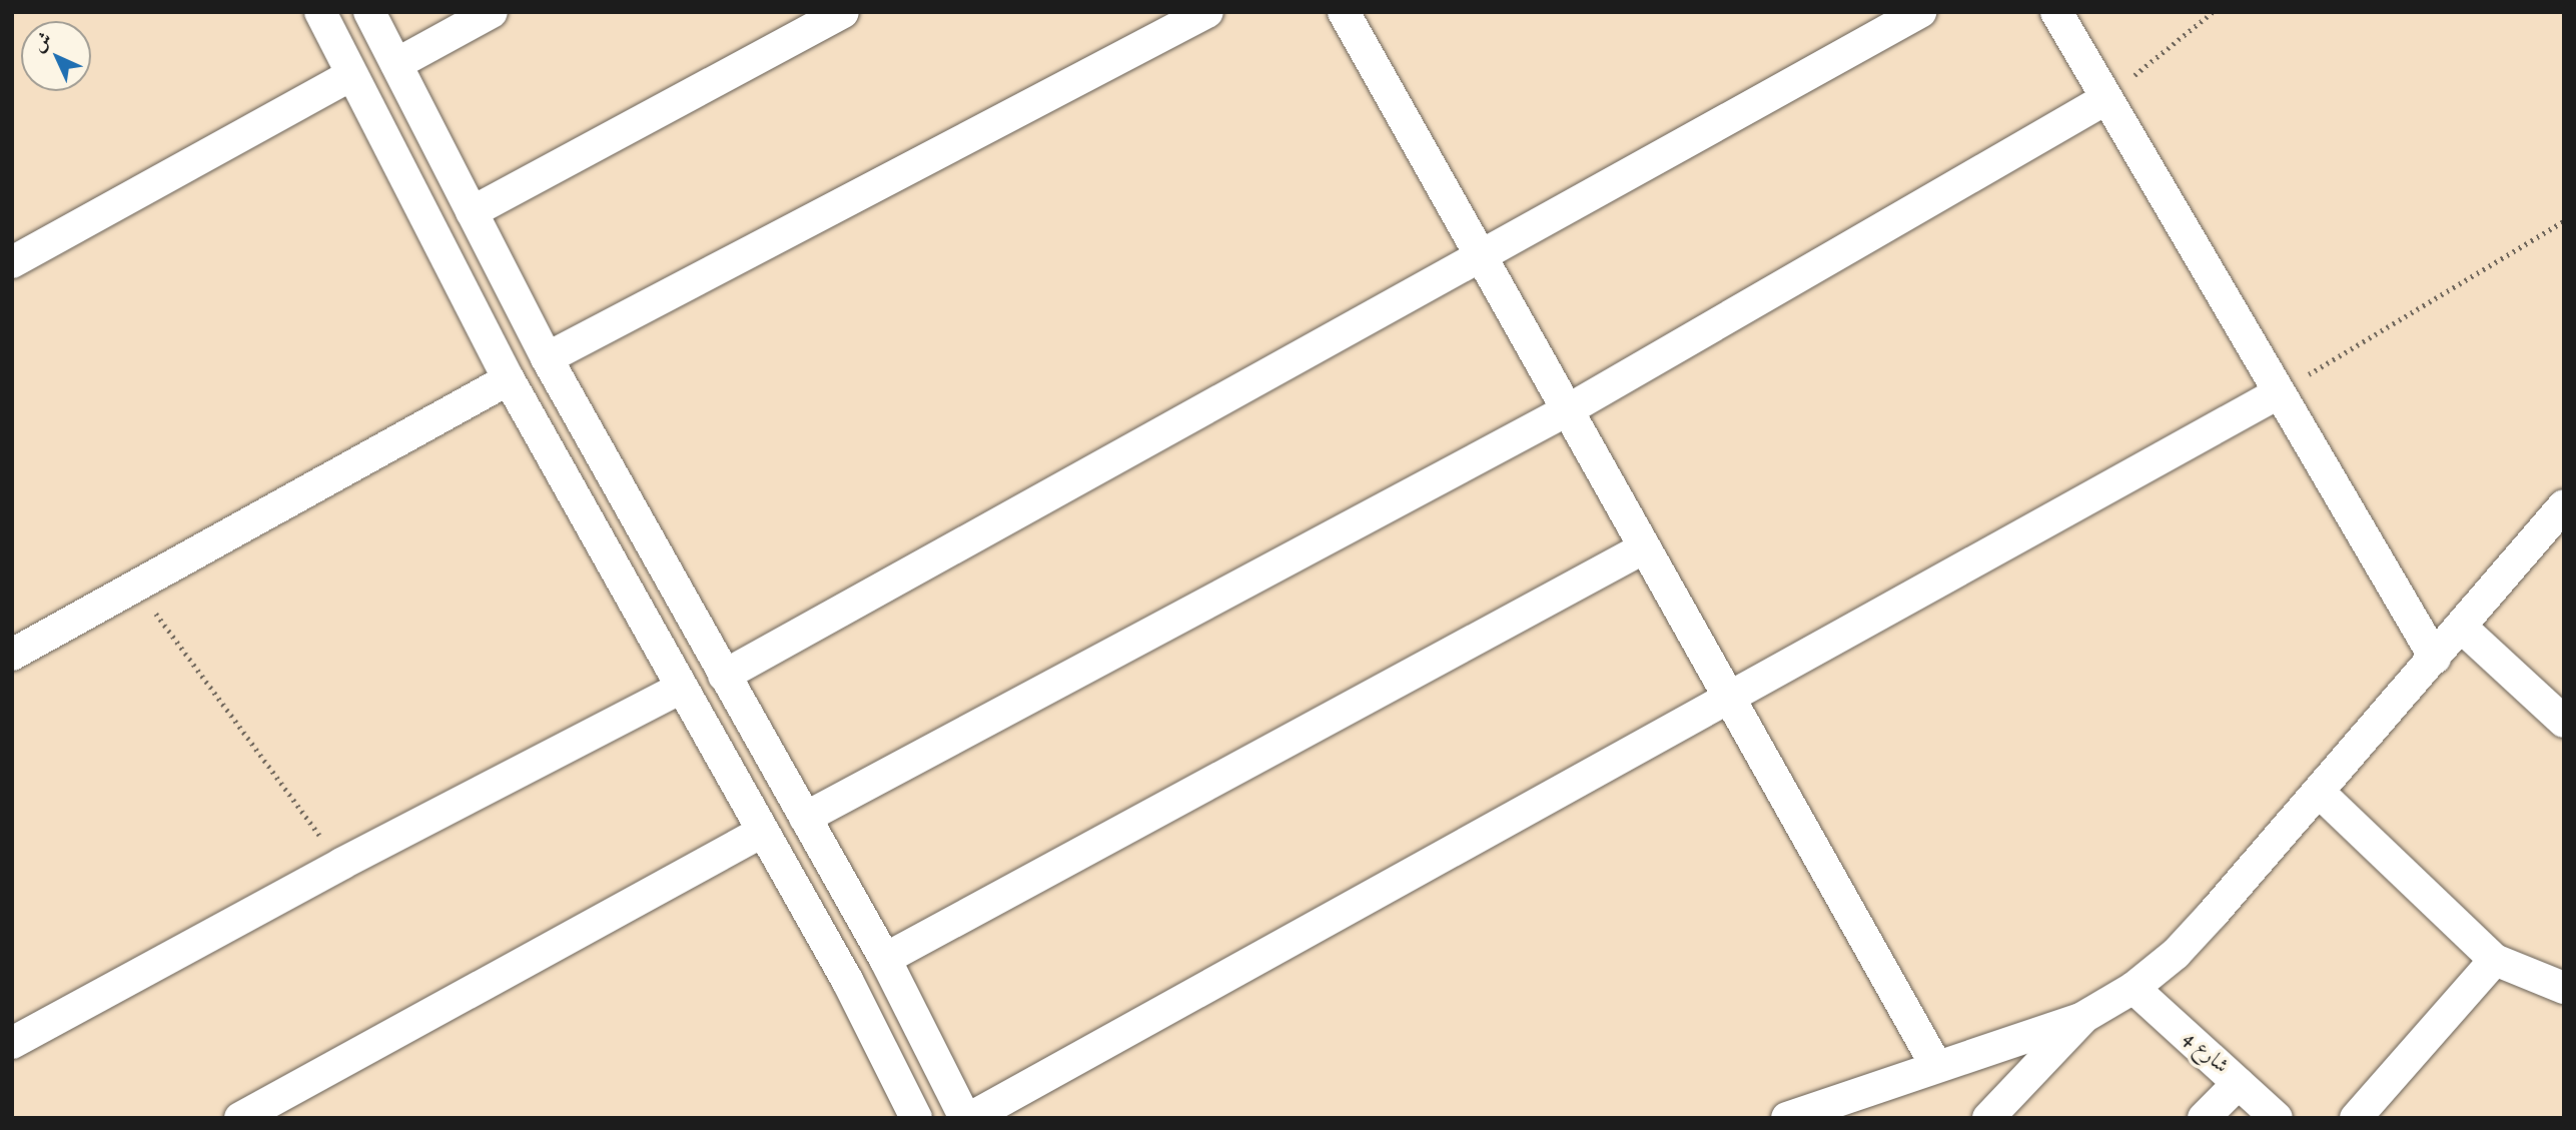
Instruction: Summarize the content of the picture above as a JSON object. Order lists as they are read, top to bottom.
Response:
{
  "streets": {
    "street": ["شارع 4"]
  },
  "north": "top left"
}
